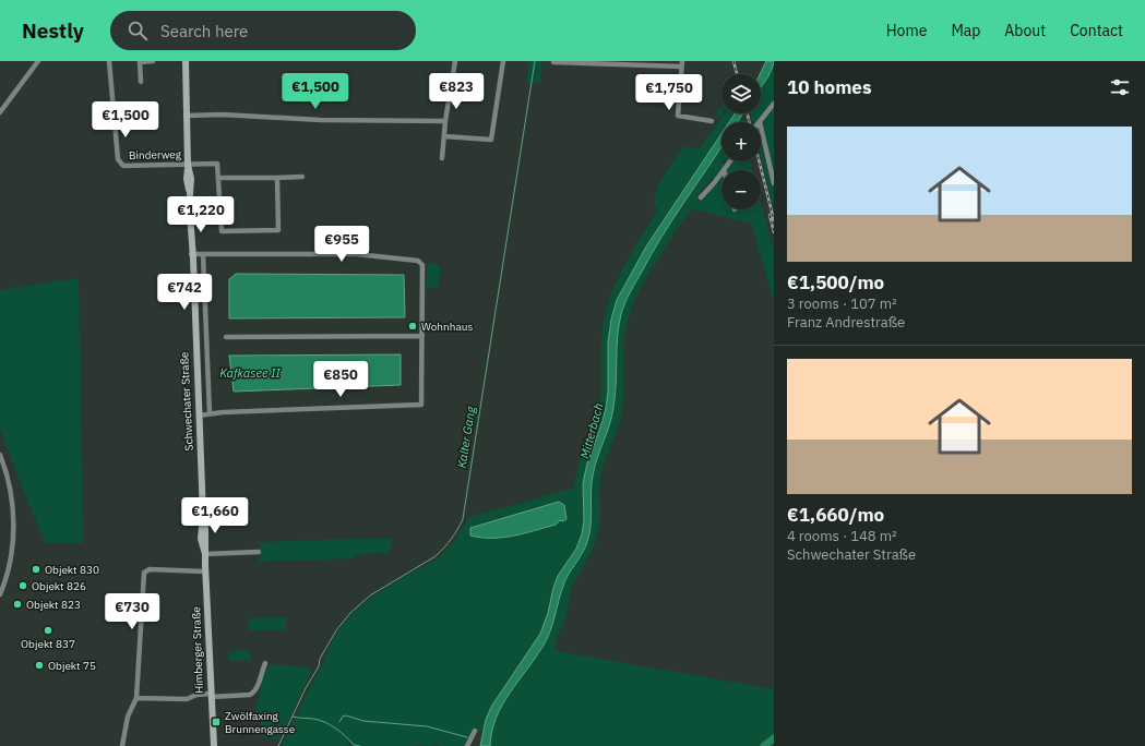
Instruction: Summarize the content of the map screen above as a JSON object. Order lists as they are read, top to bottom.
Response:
{
  "streets": {
    "main road": ["Schwechater Straße", "Himberger Straße"],
    "street": ["Binderweg"]
  },
  "crossings": [
    ["Binderweg", "Schwechater Straße"],
    ["Schwechater Straße", "Himberger Straße"]
  ],
  "water": ["Kafkasee II", "Mitterbach", "Kalter Gang"],
  "places": {
    "other": [
      "Wohnhaus",
      "Objekt 830",
      "Objekt 826",
      "Objekt 823",
      "Objekt 837",
      "Objekt 75"
    ],
    "transit": ["Zwölfaxing Brunnengasse"]
  },
  "page": {
    "header": "Nestly",
    "search": "Search here",
    "nav": [
      "Home",
      "Map",
      "About",
      "Contact"
    ],
    "heading": "10 homes",
    "price": [
      "€1,500",
      "€823",
      "€1,750",
      "€1,500",
      "€1,220",
      "€955",
      "€742",
      "€850",
      "€1,660",
      "€730"
    ],
    "map_buttons": ["+", "−"],
    "list": [
      {
        "name": "€1,500/mo",
        "note": "3 rooms · 107 m² · Franz Andrestraße"
      },
      {
        "name": "€1,660/mo",
        "note": "4 rooms · 148 m² · Schwechater Straße"
      }
    ]
  }
}
